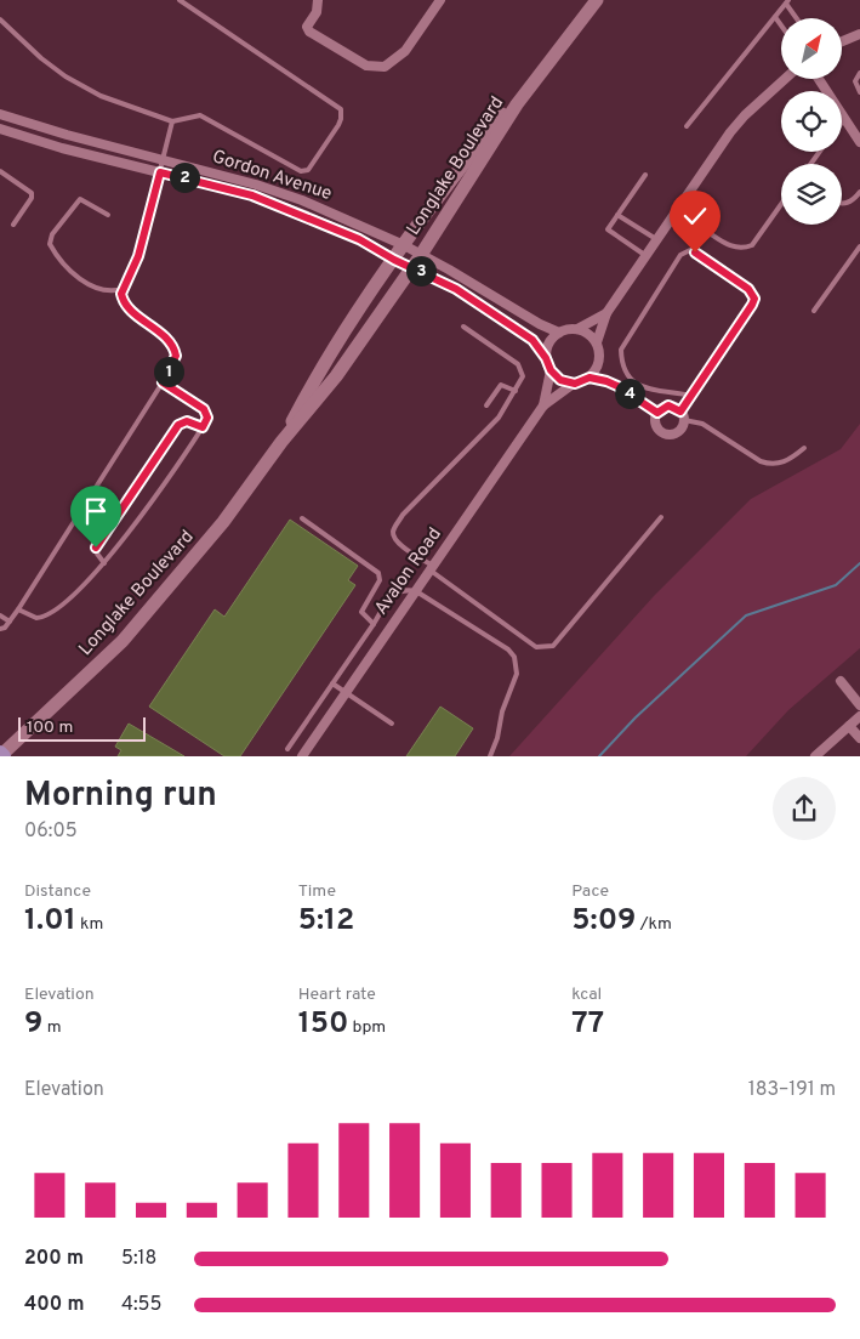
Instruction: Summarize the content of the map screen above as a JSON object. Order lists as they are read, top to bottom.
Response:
{
  "streets": {
    "main road": ["Longlake Boulevard"],
    "street": ["Gordon Avenue", "Avalon Road"]
  },
  "crossings": [
    ["Longlake Boulevard", "Gordon Avenue"],
    ["Gordon Avenue", "Avalon Road"]
  ],
  "scale_bar": "100 m",
  "north": "top right",
  "page": {
    "pins": [
      "2",
      "3",
      "1",
      "4"
    ],
    "scale": "100 m",
    "heading": ["Morning run", "06:05"],
    "stats": [
      ["Distance", "1.01 km"],
      ["Time", "5:12"],
      ["Pace", "5:09 /km"],
      ["Elevation", "9 m"],
      ["Heart rate", "150 bpm"],
      ["kcal", "77"]
    ],
    "chart": ["Elevation", "183–191 m"],
    "list": [
      {
        "name": "200 m",
        "note": "5:18"
      },
      {
        "name": "400 m",
        "note": "4:55"
      }
    ]
  }
}
